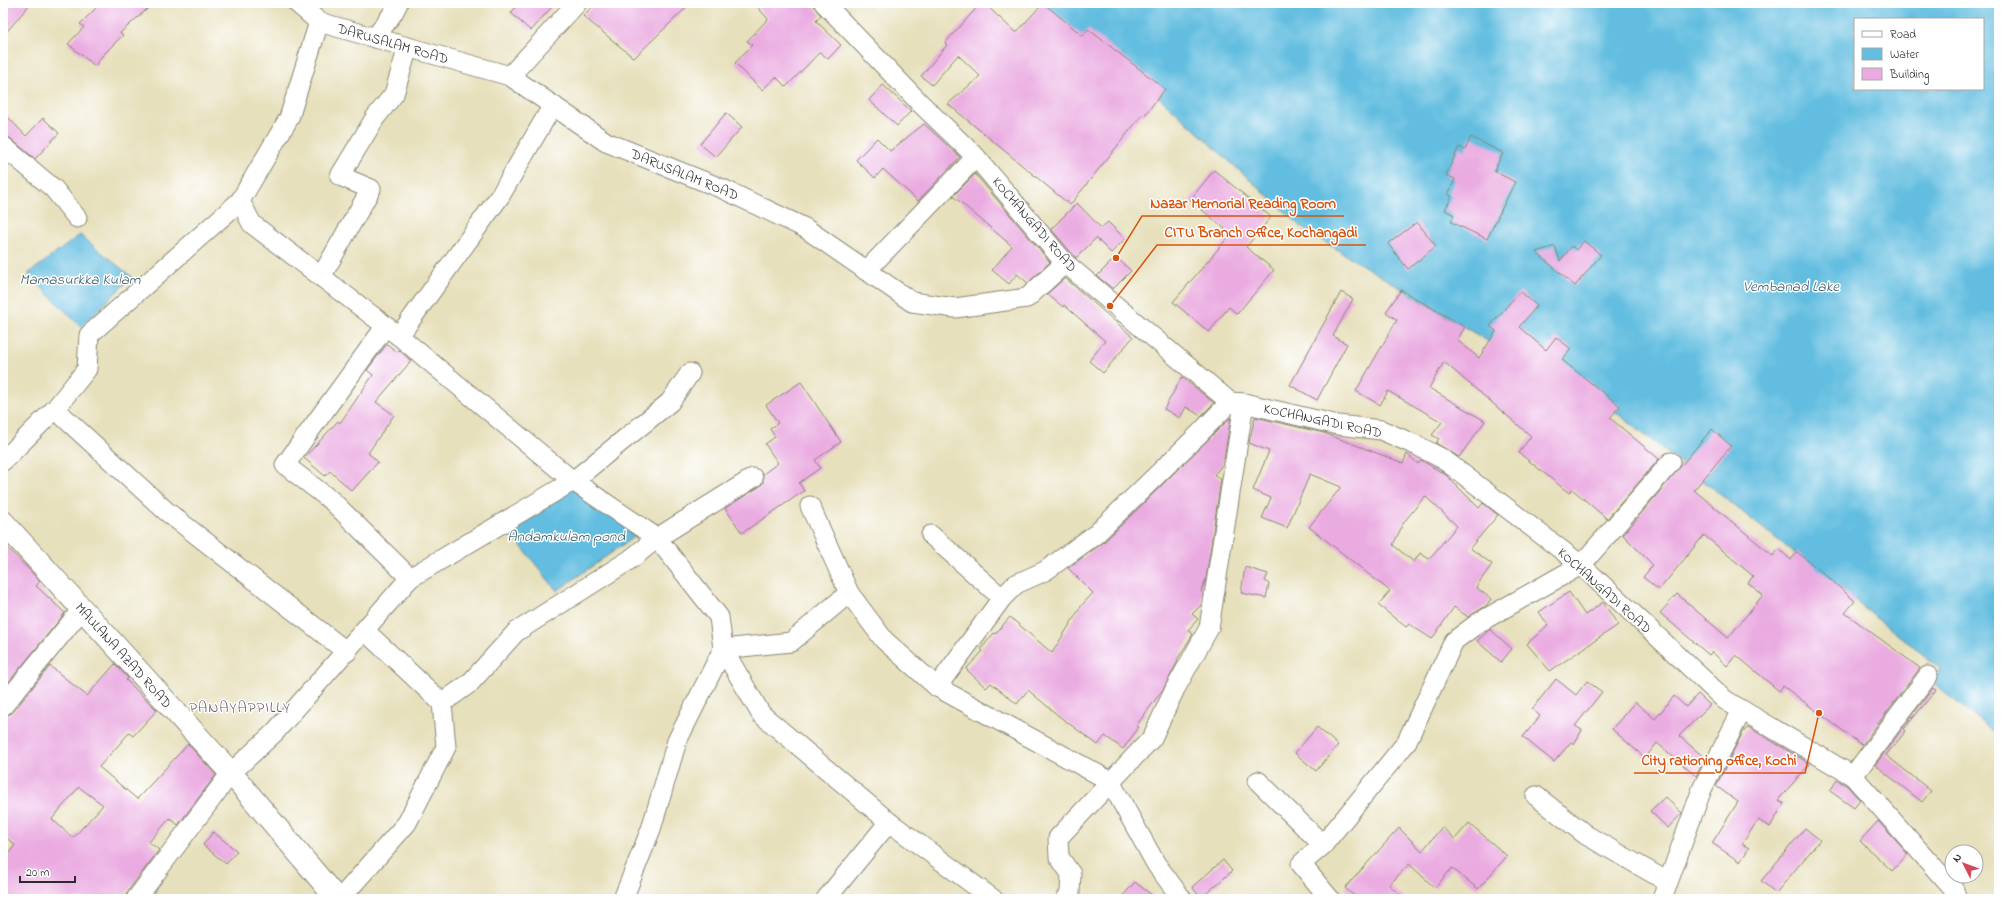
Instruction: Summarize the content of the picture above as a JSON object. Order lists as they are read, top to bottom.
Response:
{
  "streets": {
    "main road": ["MAULANA AZAD ROAD"],
    "street": ["DARUSALAM ROAD", "KOCHANGADI ROAD"]
  },
  "crossings": [
    ["DARUSALAM ROAD", "KOCHANGADI ROAD"]
  ],
  "districts": ["PANAYAPPILLY"],
  "water": ["Mamasurkka Kulam", "Vembanad Lake", "Andamkulam pond"],
  "places": ["Nazar Memorial Reading Room", "CITU Branch Office, Kochangadi", "City rationing office, Kochi"],
  "legend": ["Road", "Water", "Building"],
  "scale_bar": "20 m",
  "north": "top left"
}
